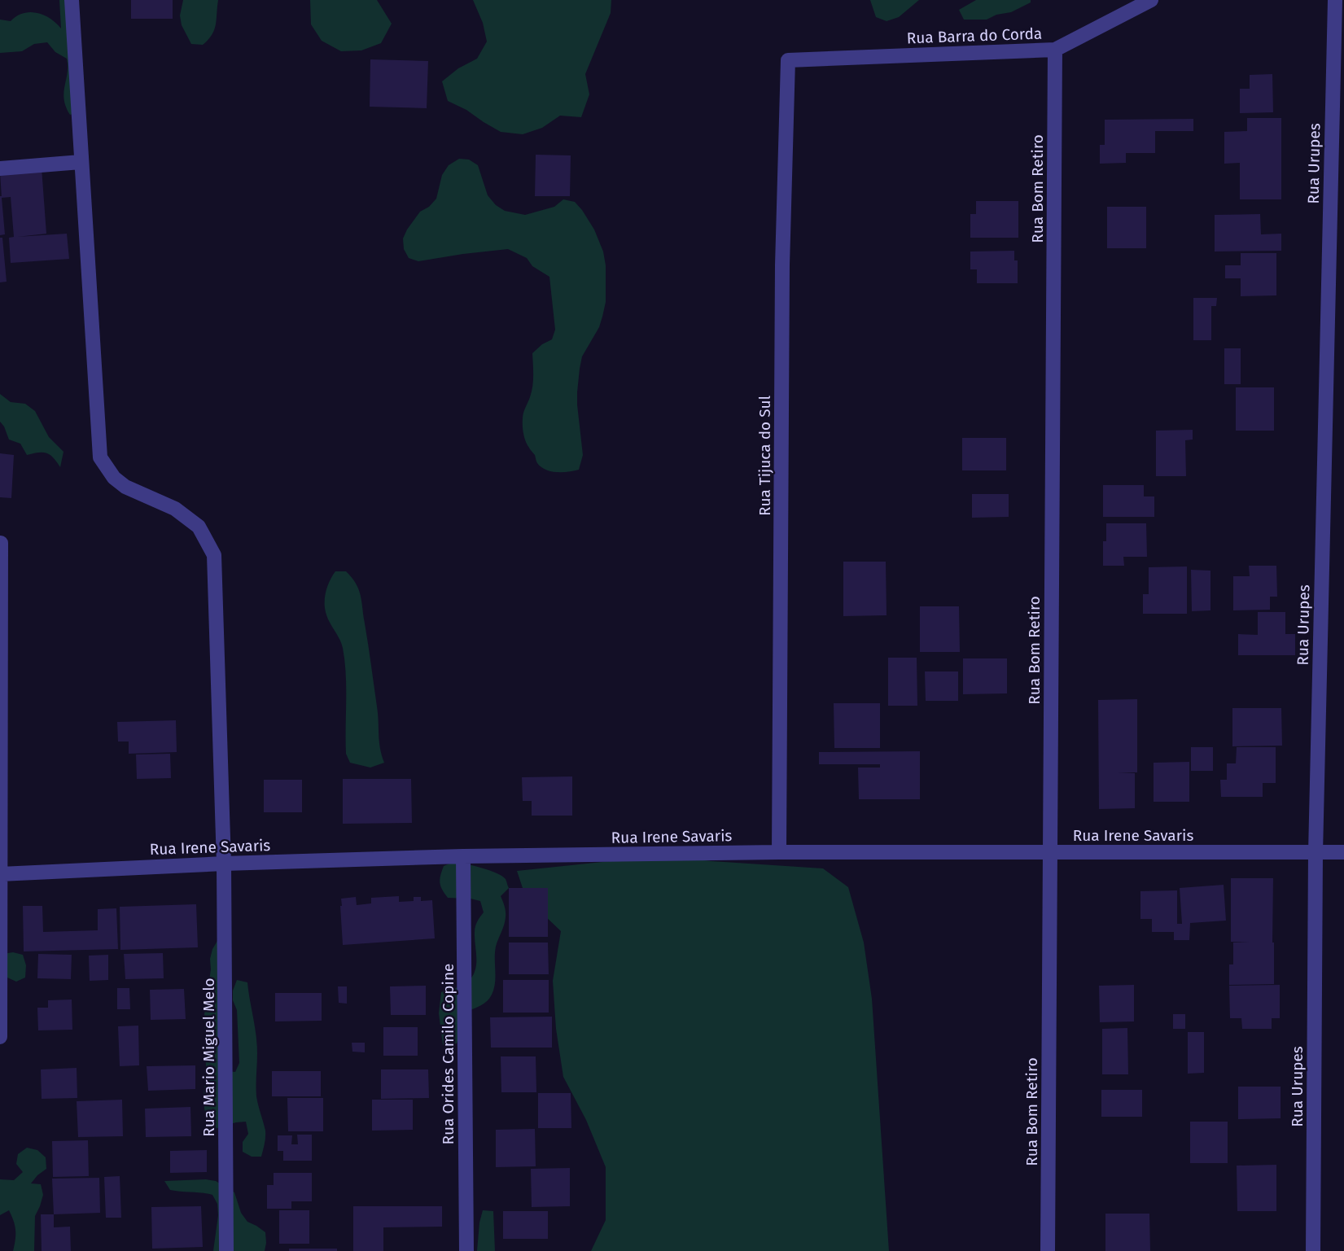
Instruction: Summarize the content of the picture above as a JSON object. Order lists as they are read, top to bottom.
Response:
{
  "streets": {
    "street": [
      "Rua Barra do Corda",
      "Rua Urupes",
      "Rua Bom Retiro",
      "Rua Tijuca do Sul",
      "Rua Irene Savaris",
      "Rua Orides Camilo Copine",
      "Rua Mario Miguel Melo"
    ]
  },
  "crossings": [
    ["Rua Barra do Corda", "Rua Bom Retiro"],
    ["Rua Barra do Corda", "Rua Tijuca do Sul"],
    ["Rua Urupes", "Rua Irene Savaris"],
    ["Rua Bom Retiro", "Rua Irene Savaris"],
    ["Rua Tijuca do Sul", "Rua Irene Savaris"],
    ["Rua Irene Savaris", "Rua Orides Camilo Copine"],
    ["Rua Irene Savaris", "Rua Mario Miguel Melo"]
  ]
}
